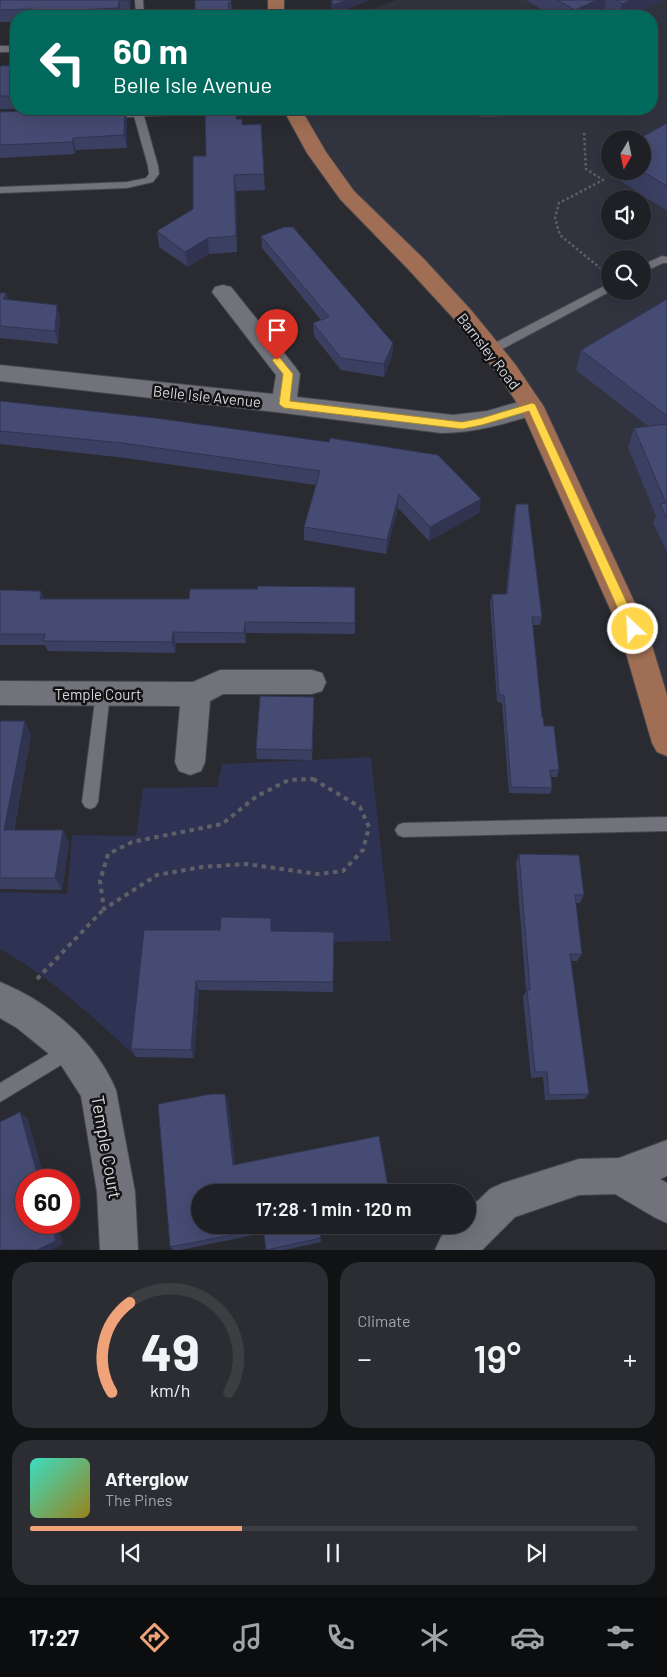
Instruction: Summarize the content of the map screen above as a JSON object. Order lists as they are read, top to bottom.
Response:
{
  "streets": {
    "main road": ["Barnsley Road"],
    "street": ["Belle Isle Avenue", "Temple Court"]
  },
  "crossings": [
    ["Barnsley Road", "Belle Isle Avenue"]
  ],
  "north": "bottom",
  "page": {
    "turn": ["60 m", "Belle Isle Avenue"],
    "limit": "60",
    "trip": "17:28 · 1 min · 120 m",
    "tile": "Climate",
    "heat": ["−", "19°", "+"],
    "song": ["Afterglow", "The Pines"],
    "tabs": "17:27",
    "gauge": ["49", "km/h"]
  }
}
